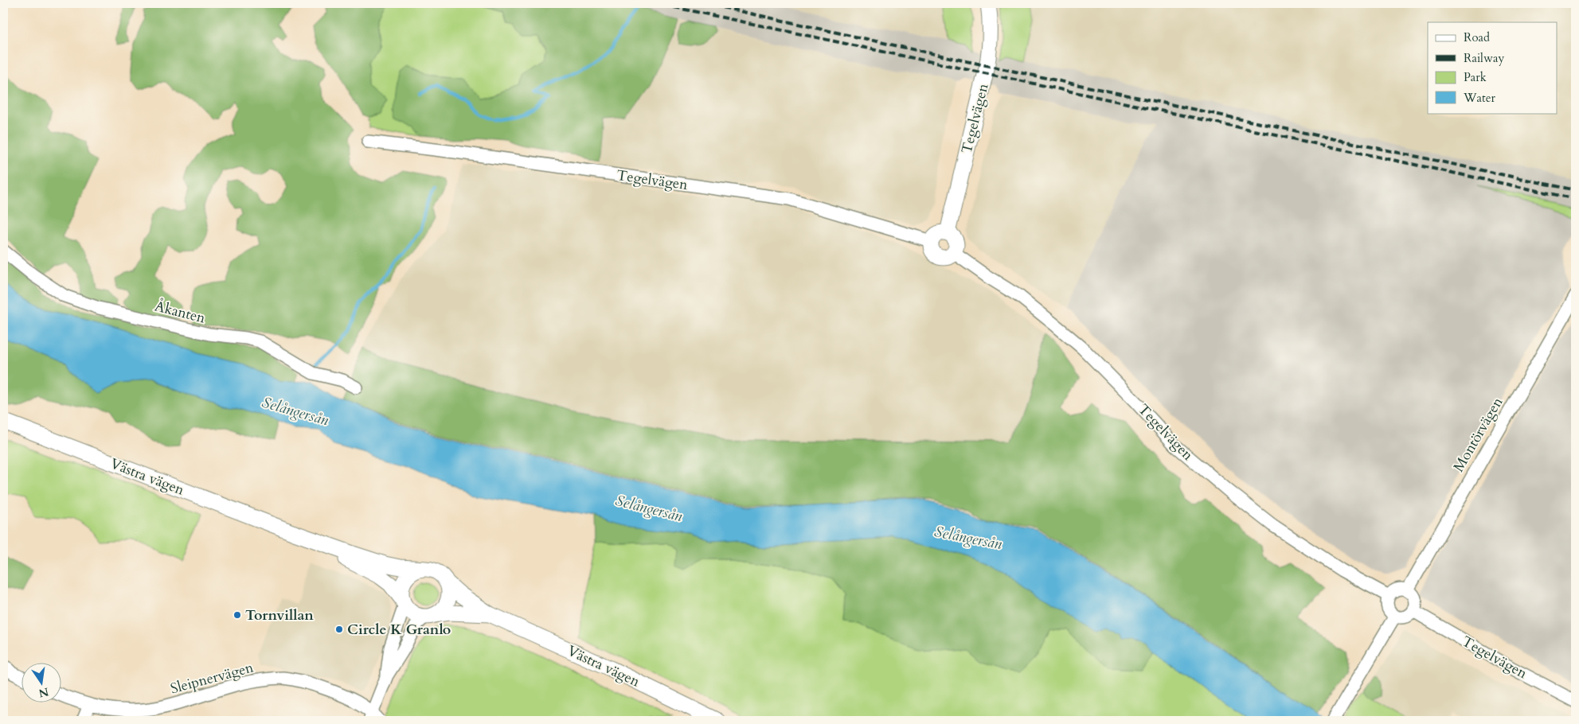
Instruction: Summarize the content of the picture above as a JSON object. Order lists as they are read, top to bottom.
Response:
{
  "streets": {
    "street": [
      "Tegelvägen",
      "Åkanten",
      "Montörvägen",
      "Västra vägen",
      "Sleipnervägen"
    ]
  },
  "crossings": [
    ["Tegelvägen", "Montörvägen"]
  ],
  "water": ["Selångersån"],
  "places": ["Tornvillan", "Circle K Granlo"],
  "legend": [
    "Road",
    "Railway",
    "Park",
    "Water"
  ],
  "north": "bottom"
}
